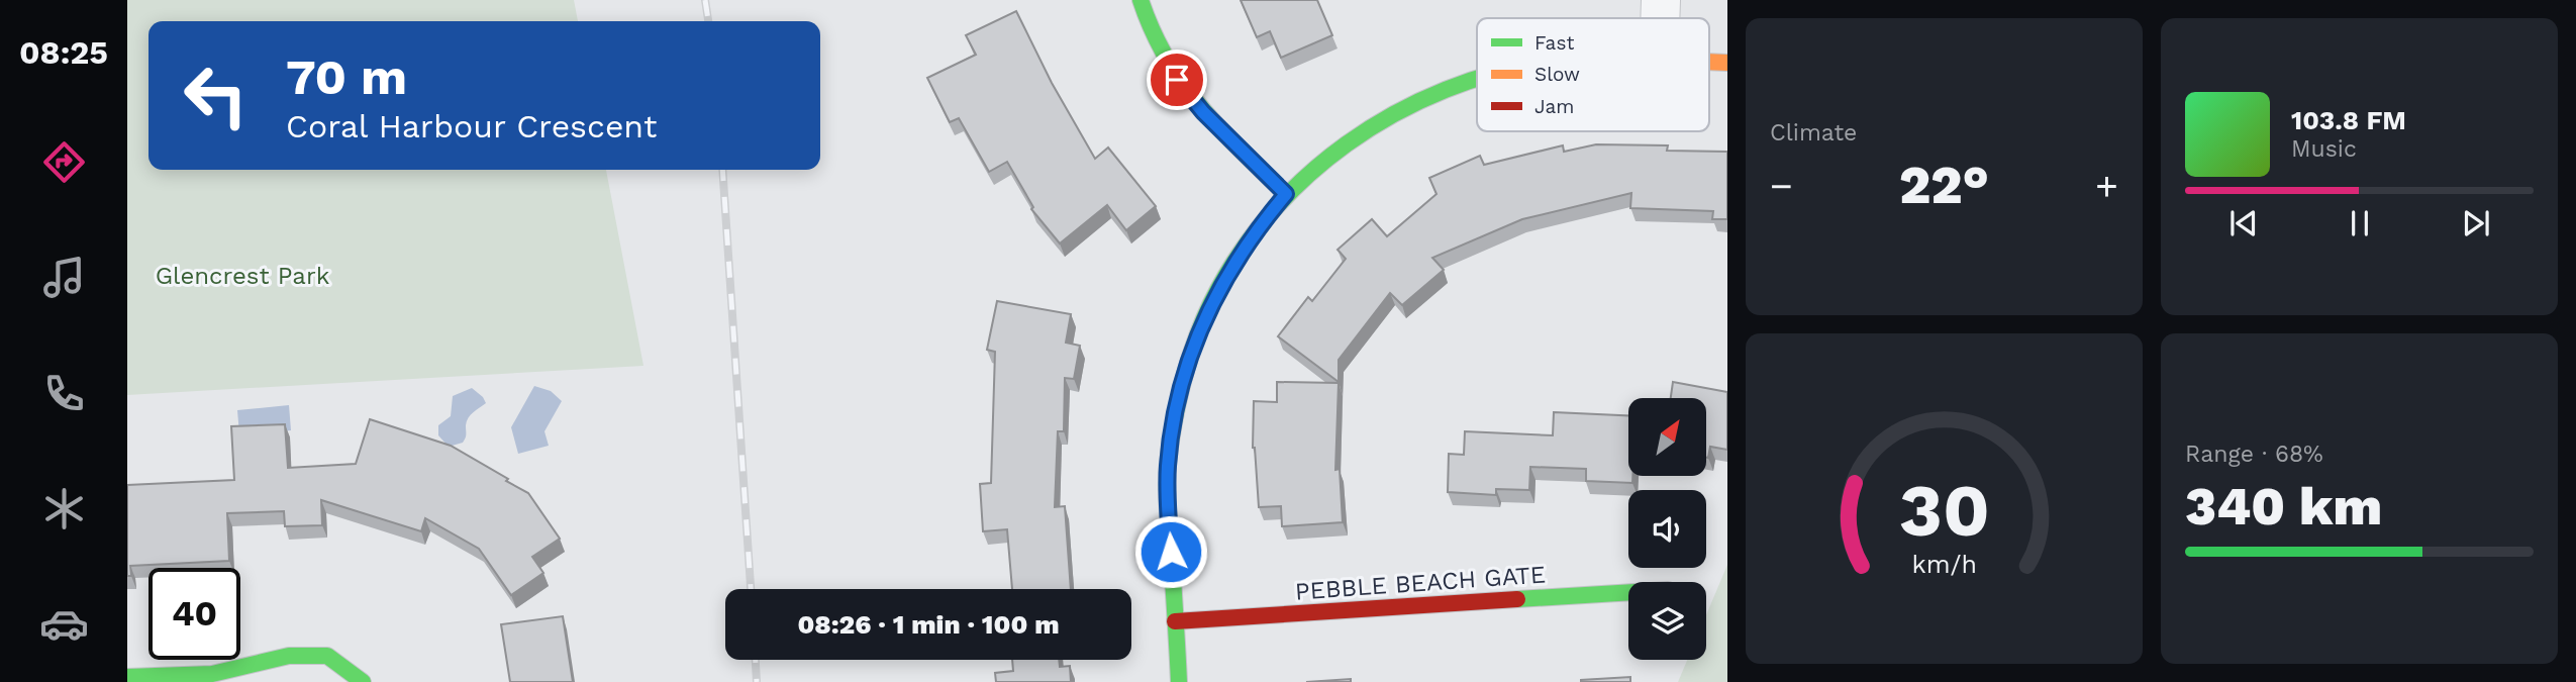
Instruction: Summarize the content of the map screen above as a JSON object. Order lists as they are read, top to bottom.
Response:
{
  "streets": {
    "street": ["PEBBLE BEACH GATE"]
  },
  "parks": ["Glencrest Park"],
  "legend": ["Fast", "Slow", "Jam"],
  "north": "top right",
  "page": {
    "tabs": "08:25",
    "tile": [
      "Climate",
      ["Range · 68%", "340 km"]
    ],
    "turn": ["70 m", "Coral Harbour Crescent"],
    "song": ["103.8 FM", "Music"],
    "heat": ["−", "22°", "+"],
    "limit": "40",
    "trip": "08:26 · 1 min · 100 m",
    "gauge": ["30", "km/h"]
  }
}
